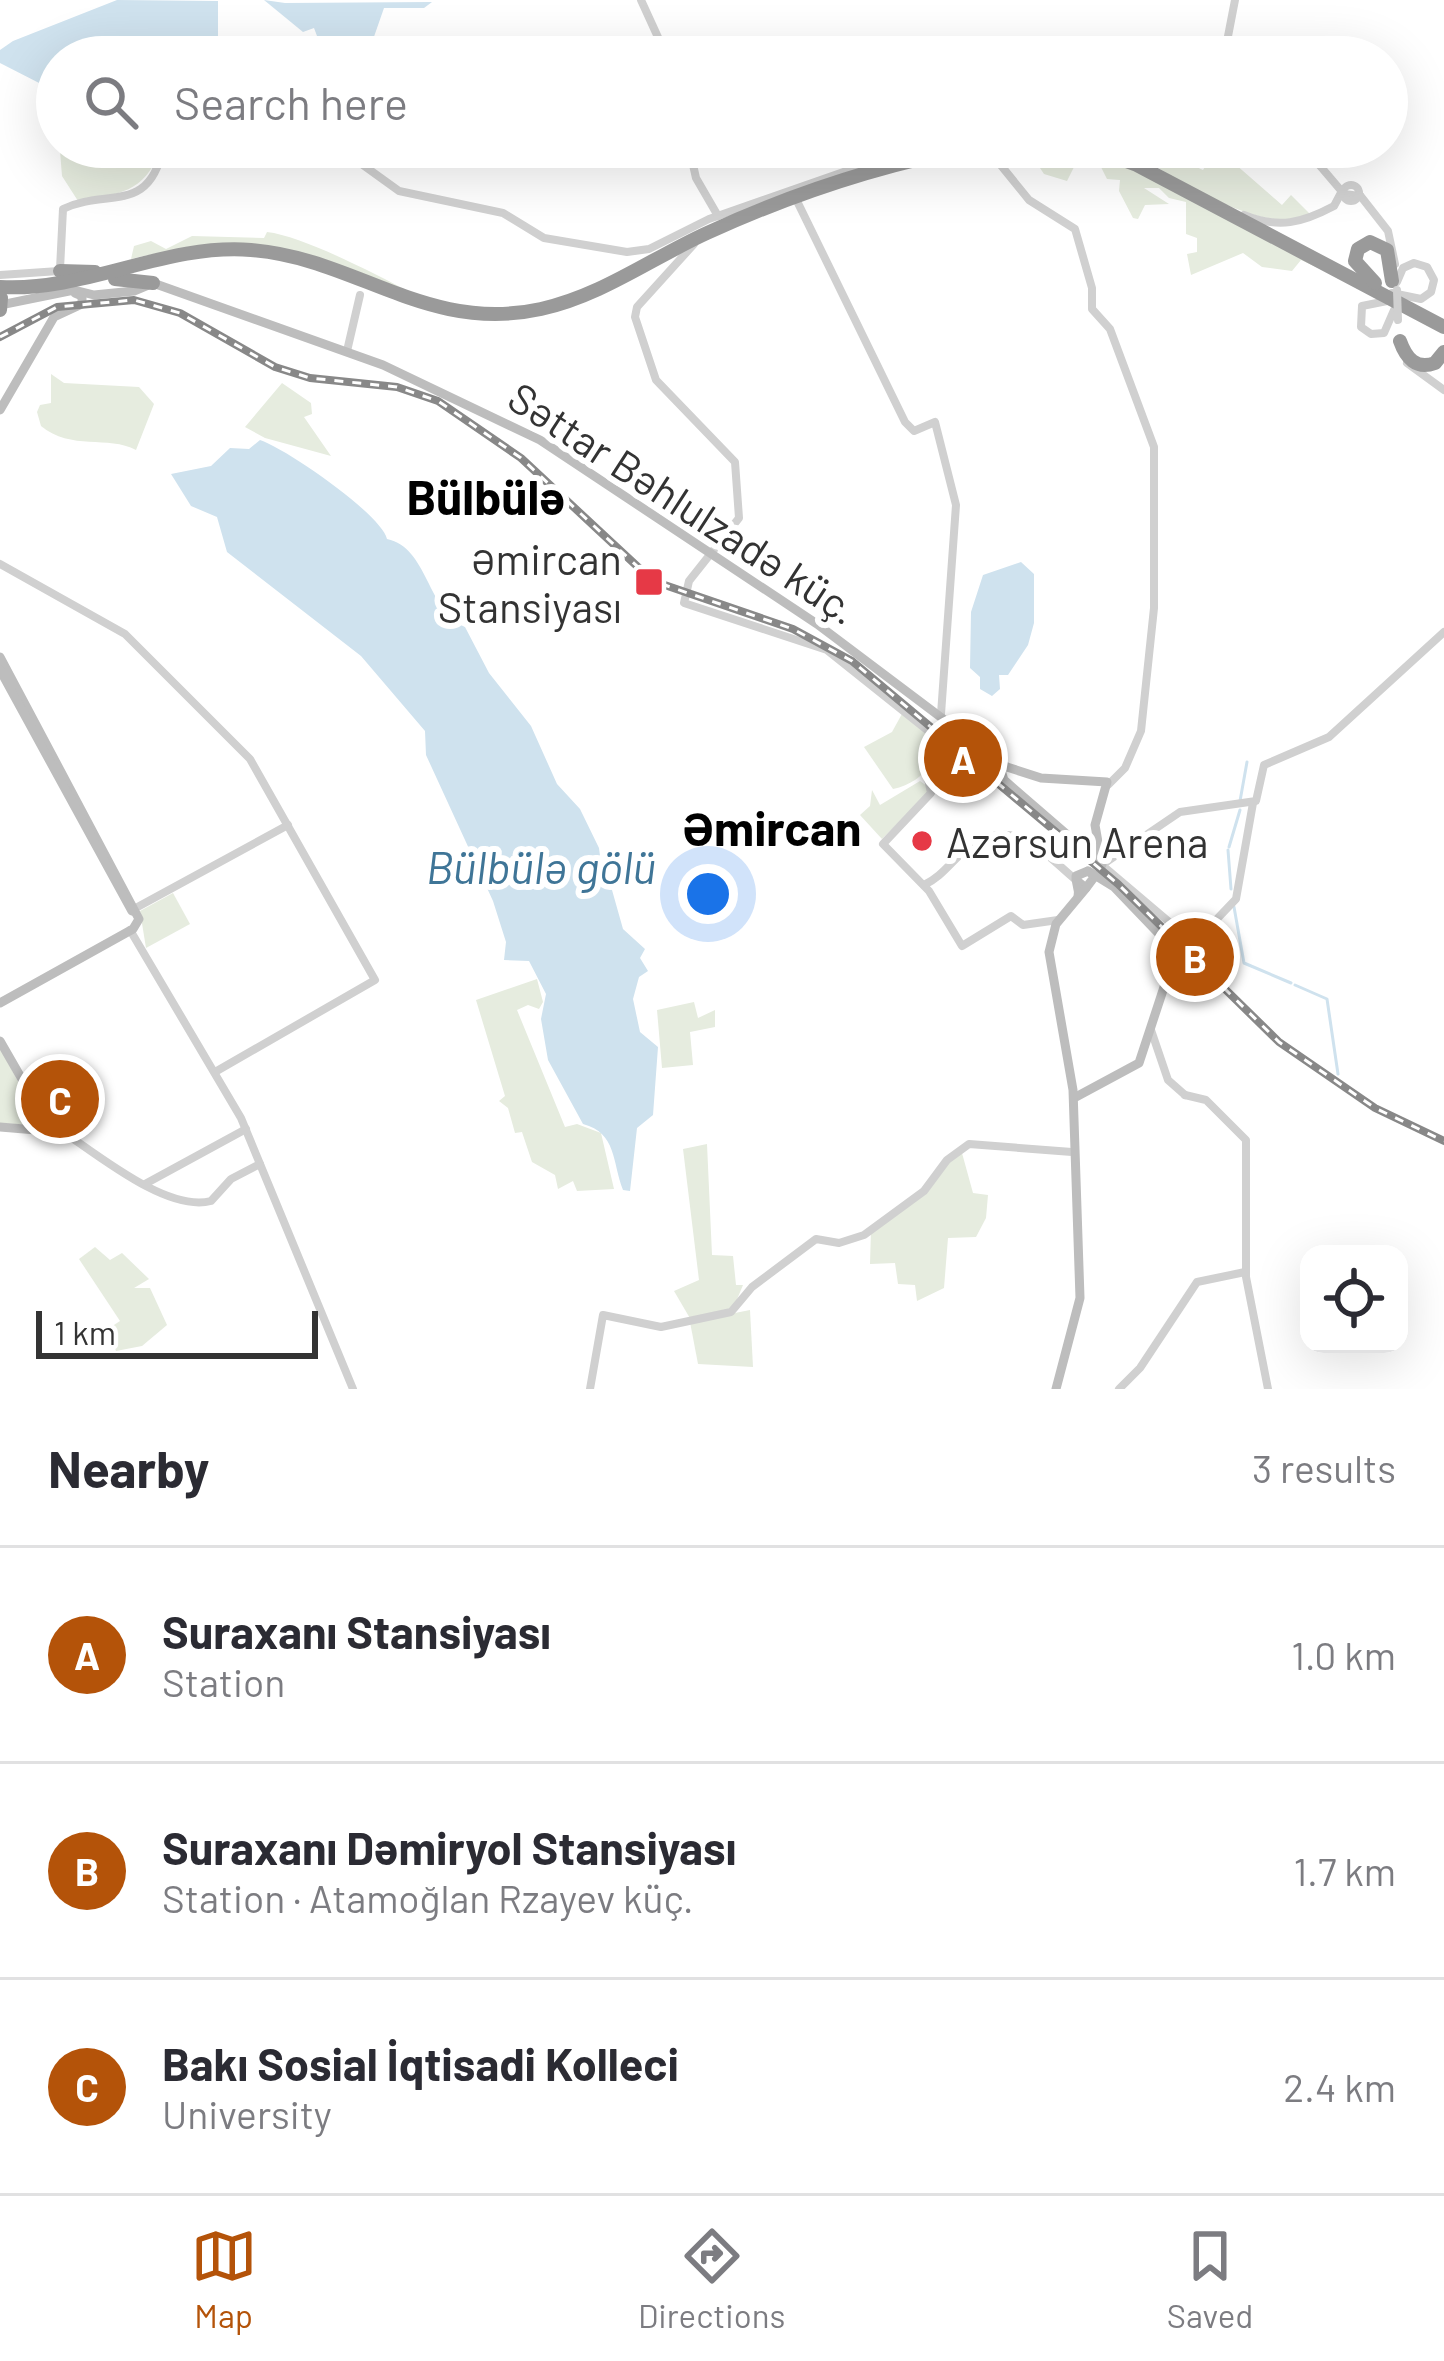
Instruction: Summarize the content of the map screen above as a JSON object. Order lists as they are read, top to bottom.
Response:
{
  "streets": {
    "main road": ["Səttar Bəhlulzadə küç."]
  },
  "districts": ["Bülbülə", "Əmircan"],
  "water": ["Bülbülə gölü"],
  "places": {
    "transit": ["Əmircan Stansiyası"],
    "other": ["Azərsun Arena"]
  },
  "scale_bar": "1 km",
  "page": {
    "search": "Search here",
    "pins": ["A", "B", "C"],
    "scale": "1 km",
    "heading": ["Nearby", "3 results"],
    "list": [
      {
        "mark": "A",
        "name": "Suraxanı Stansiyası",
        "note": "Station",
        "value": "1.0 km"
      },
      {
        "mark": "B",
        "name": "Suraxanı Dəmiryol Stansiyası",
        "note": "Station · Atamoğlan Rzayev küç.",
        "value": "1.7 km"
      },
      {
        "mark": "C",
        "name": "Bakı Sosial İqtisadi Kolleci",
        "note": "University",
        "value": "2.4 km"
      }
    ],
    "nav": ["Map", "Directions", "Saved"]
  }
}
